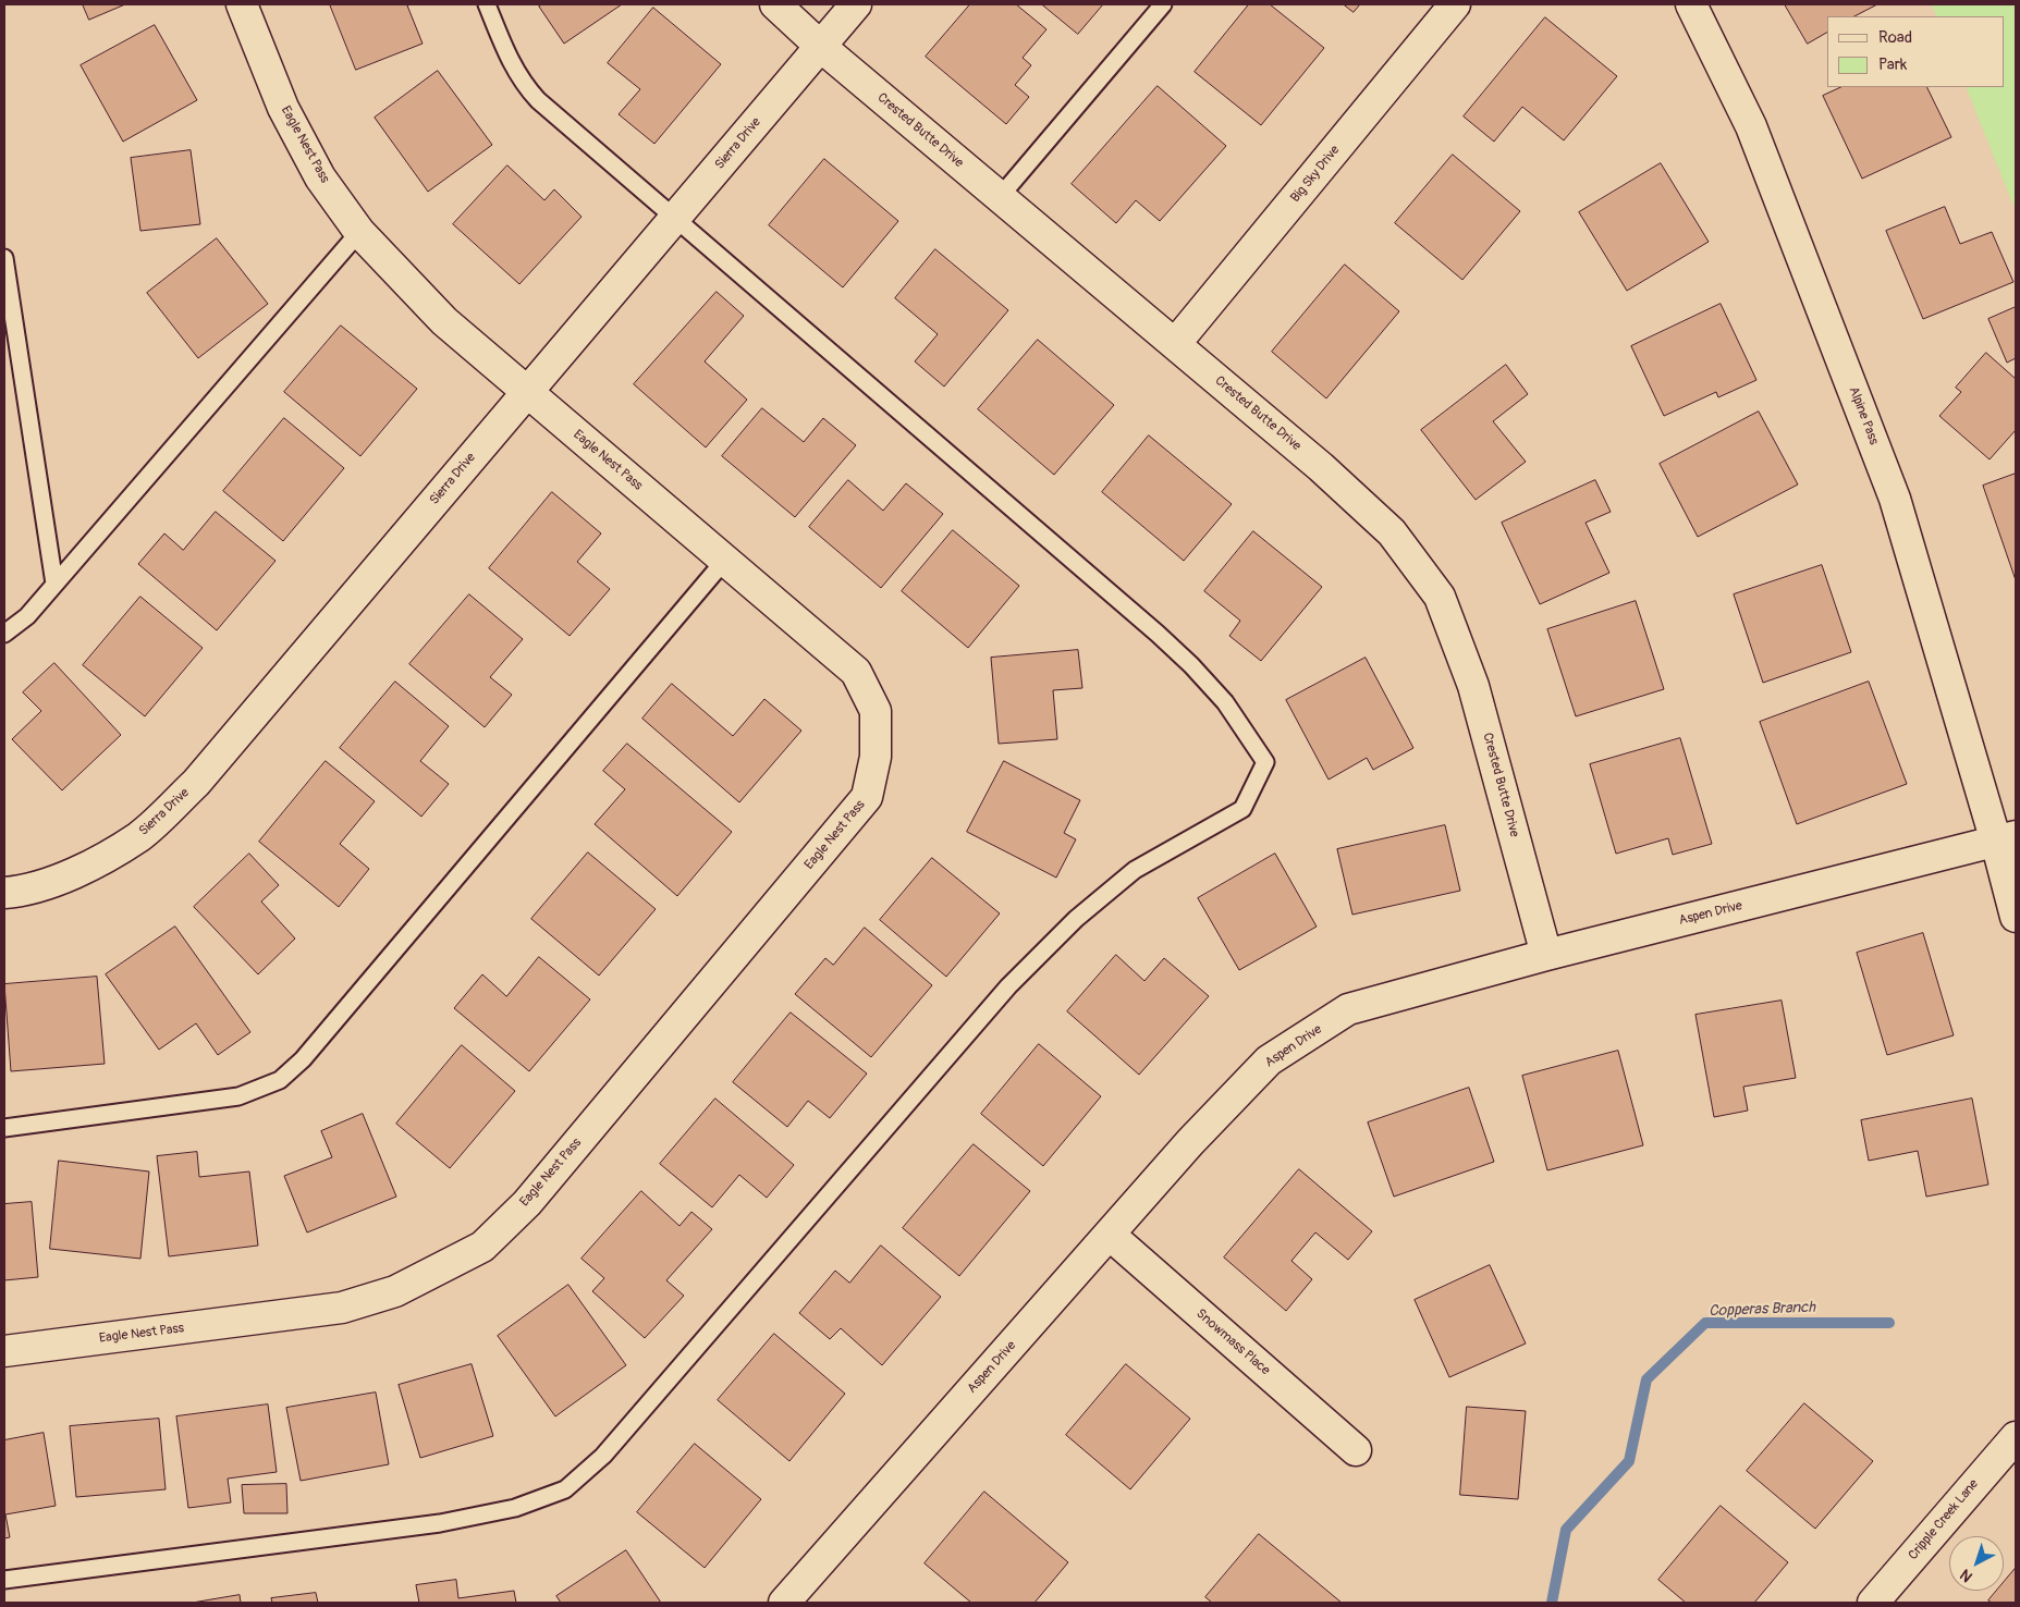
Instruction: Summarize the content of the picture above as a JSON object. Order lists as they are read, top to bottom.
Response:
{
  "streets": {
    "street": [
      "Crested Butte Drive",
      "Sierra Drive",
      "Eagle Nest Pass",
      "Big Sky Drive",
      "Alpine Pass",
      "Aspen Drive",
      "Snowmass Place",
      "Cripple Creek Lane"
    ]
  },
  "crossings": [
    ["Crested Butte Drive", "Sierra Drive"],
    ["Crested Butte Drive", "Big Sky Drive"],
    ["Crested Butte Drive", "Aspen Drive"],
    ["Sierra Drive", "Eagle Nest Pass"],
    ["Alpine Pass", "Aspen Drive"],
    ["Aspen Drive", "Snowmass Place"]
  ],
  "water": ["Copperas Branch"],
  "legend": ["Road", "Park"],
  "north": "bottom left"
}
